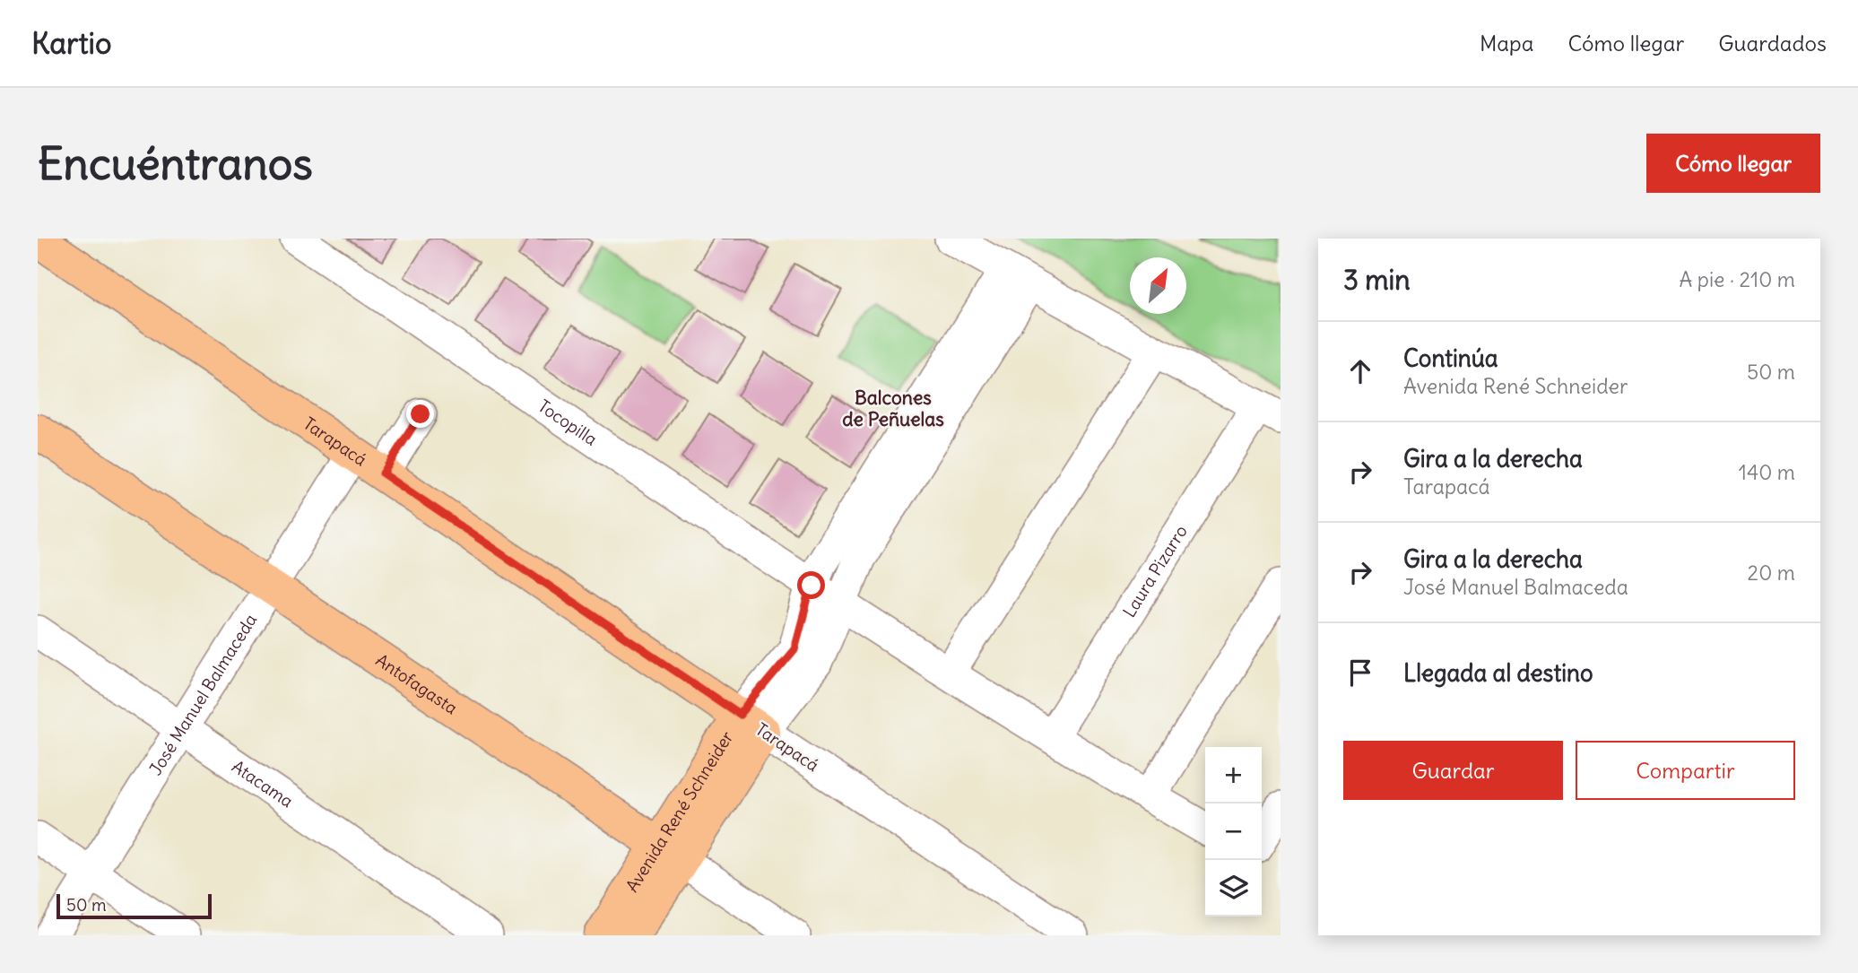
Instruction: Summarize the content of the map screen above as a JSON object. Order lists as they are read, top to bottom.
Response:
{
  "streets": {
    "main road": ["Tarapacá", "Antofagasta", "Avenida René Schneider"],
    "street": [
      "Tocopilla",
      "Laura Pizarro",
      "José Manuel Balmaceda",
      "Atacama"
    ]
  },
  "crossings": [
    ["Tocopilla", "Laura Pizarro"],
    ["Tocopilla", "Avenida René Schneider"],
    ["Tarapacá", "José Manuel Balmaceda"],
    ["Tarapacá", "Avenida René Schneider"],
    ["Antofagasta", "José Manuel Balmaceda"],
    ["Antofagasta", "Avenida René Schneider"],
    ["José Manuel Balmaceda", "Atacama"]
  ],
  "districts": ["Balcones de Peñuelas"],
  "scale_bar": "50 m",
  "north": "top right",
  "page": {
    "header": "Kartio",
    "nav": ["Mapa", "Cómo llegar", "Guardados"],
    "buttons": [
      "Cómo llegar",
      ["Guardar", "Compartir"]
    ],
    "title": "Encuéntranos",
    "heading": ["3 min", "A pie · 210 m"],
    "list": [
      ["Continúa", "Avenida René Schneider", "50 m"],
      ["Gira a la derecha", "Tarapacá", "140 m"],
      ["Gira a la derecha", "José Manuel Balmaceda", "20 m"],
      "Llegada al destino"
    ],
    "map_buttons": ["+", "−"],
    "scale": "50 m"
  }
}
